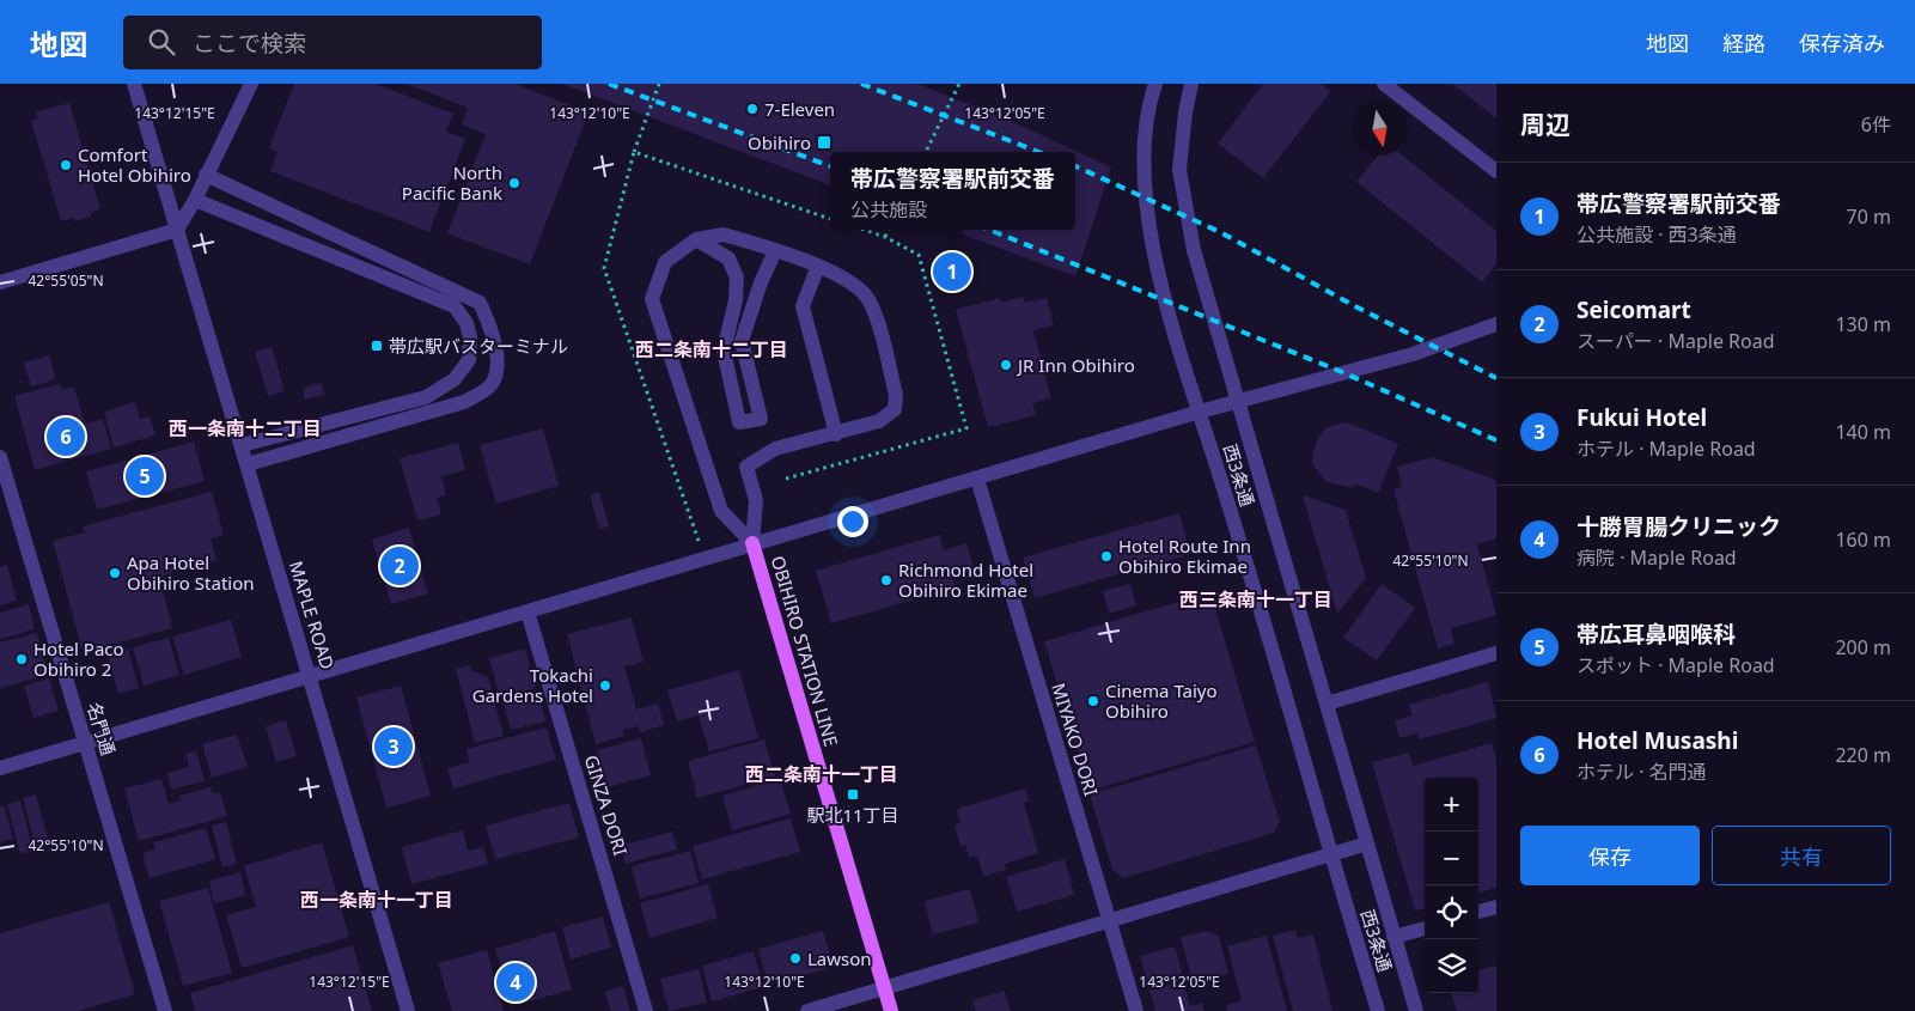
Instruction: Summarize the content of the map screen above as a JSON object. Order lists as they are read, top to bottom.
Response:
{
  "streets": {
    "main road": ["OBIHIRO STATION LINE"],
    "street": [
      "西3条通",
      "MAPLE ROAD",
      "名門通",
      "MIYAKO DORI",
      "GINZA DORI"
    ]
  },
  "districts": [
    "西二条南十二丁目",
    "西一条南十二丁目",
    "西三条南十一丁目",
    "西二条南十一丁目",
    "西一条南十一丁目"
  ],
  "places": {
    "other": [
      "7-Eleven",
      "Comfort Hotel Obihiro",
      "North Pacific Bank",
      "JR Inn Obihiro",
      "Hotel Route Inn Obihiro Ekimae",
      "Apa Hotel Obihiro Station",
      "Richmond Hotel Obihiro Ekimae",
      "Hotel Paco Obihiro 2",
      "Tokachi Gardens Hotel",
      "Cinema Taiyo Obihiro",
      "Lawson"
    ],
    "transit": ["Obihiro", "帯広駅バスターミナル", "駅北11丁目"]
  },
  "north": "bottom",
  "page": {
    "header": "地図",
    "search": "ここで検索",
    "nav": ["地図", "経路", "保存済み"],
    "heading": ["周辺", "6件"],
    "popup": ["帯広警察署駅前交番", "公共施設"],
    "list": [
      {
        "mark": "1",
        "name": "帯広警察署駅前交番",
        "note": "公共施設 · 西3条通",
        "value": "70 m"
      },
      {
        "mark": "2",
        "name": "Seicomart",
        "note": "スーパー · Maple Road",
        "value": "130 m"
      },
      {
        "mark": "3",
        "name": "Fukui Hotel",
        "note": "ホテル · Maple Road",
        "value": "140 m"
      },
      {
        "mark": "4",
        "name": "十勝胃腸クリニック",
        "note": "病院 · Maple Road",
        "value": "160 m"
      },
      {
        "mark": "5",
        "name": "帯広耳鼻咽喉科",
        "note": "スポット · Maple Road",
        "value": "200 m"
      },
      {
        "mark": "6",
        "name": "Hotel Musashi",
        "note": "ホテル · 名門通",
        "value": "220 m"
      }
    ],
    "pins": [
      "1",
      "6",
      "5",
      "2",
      "3",
      "4"
    ],
    "map_buttons": ["+", "−"],
    "buttons": ["保存", "共有"]
  },
  "coordinates": [
    "143°12'15\"E",
    "143°12'10\"E",
    "143°12'05\"E",
    "42°55'05\"N",
    "42°55'10\"N"
  ]
}
